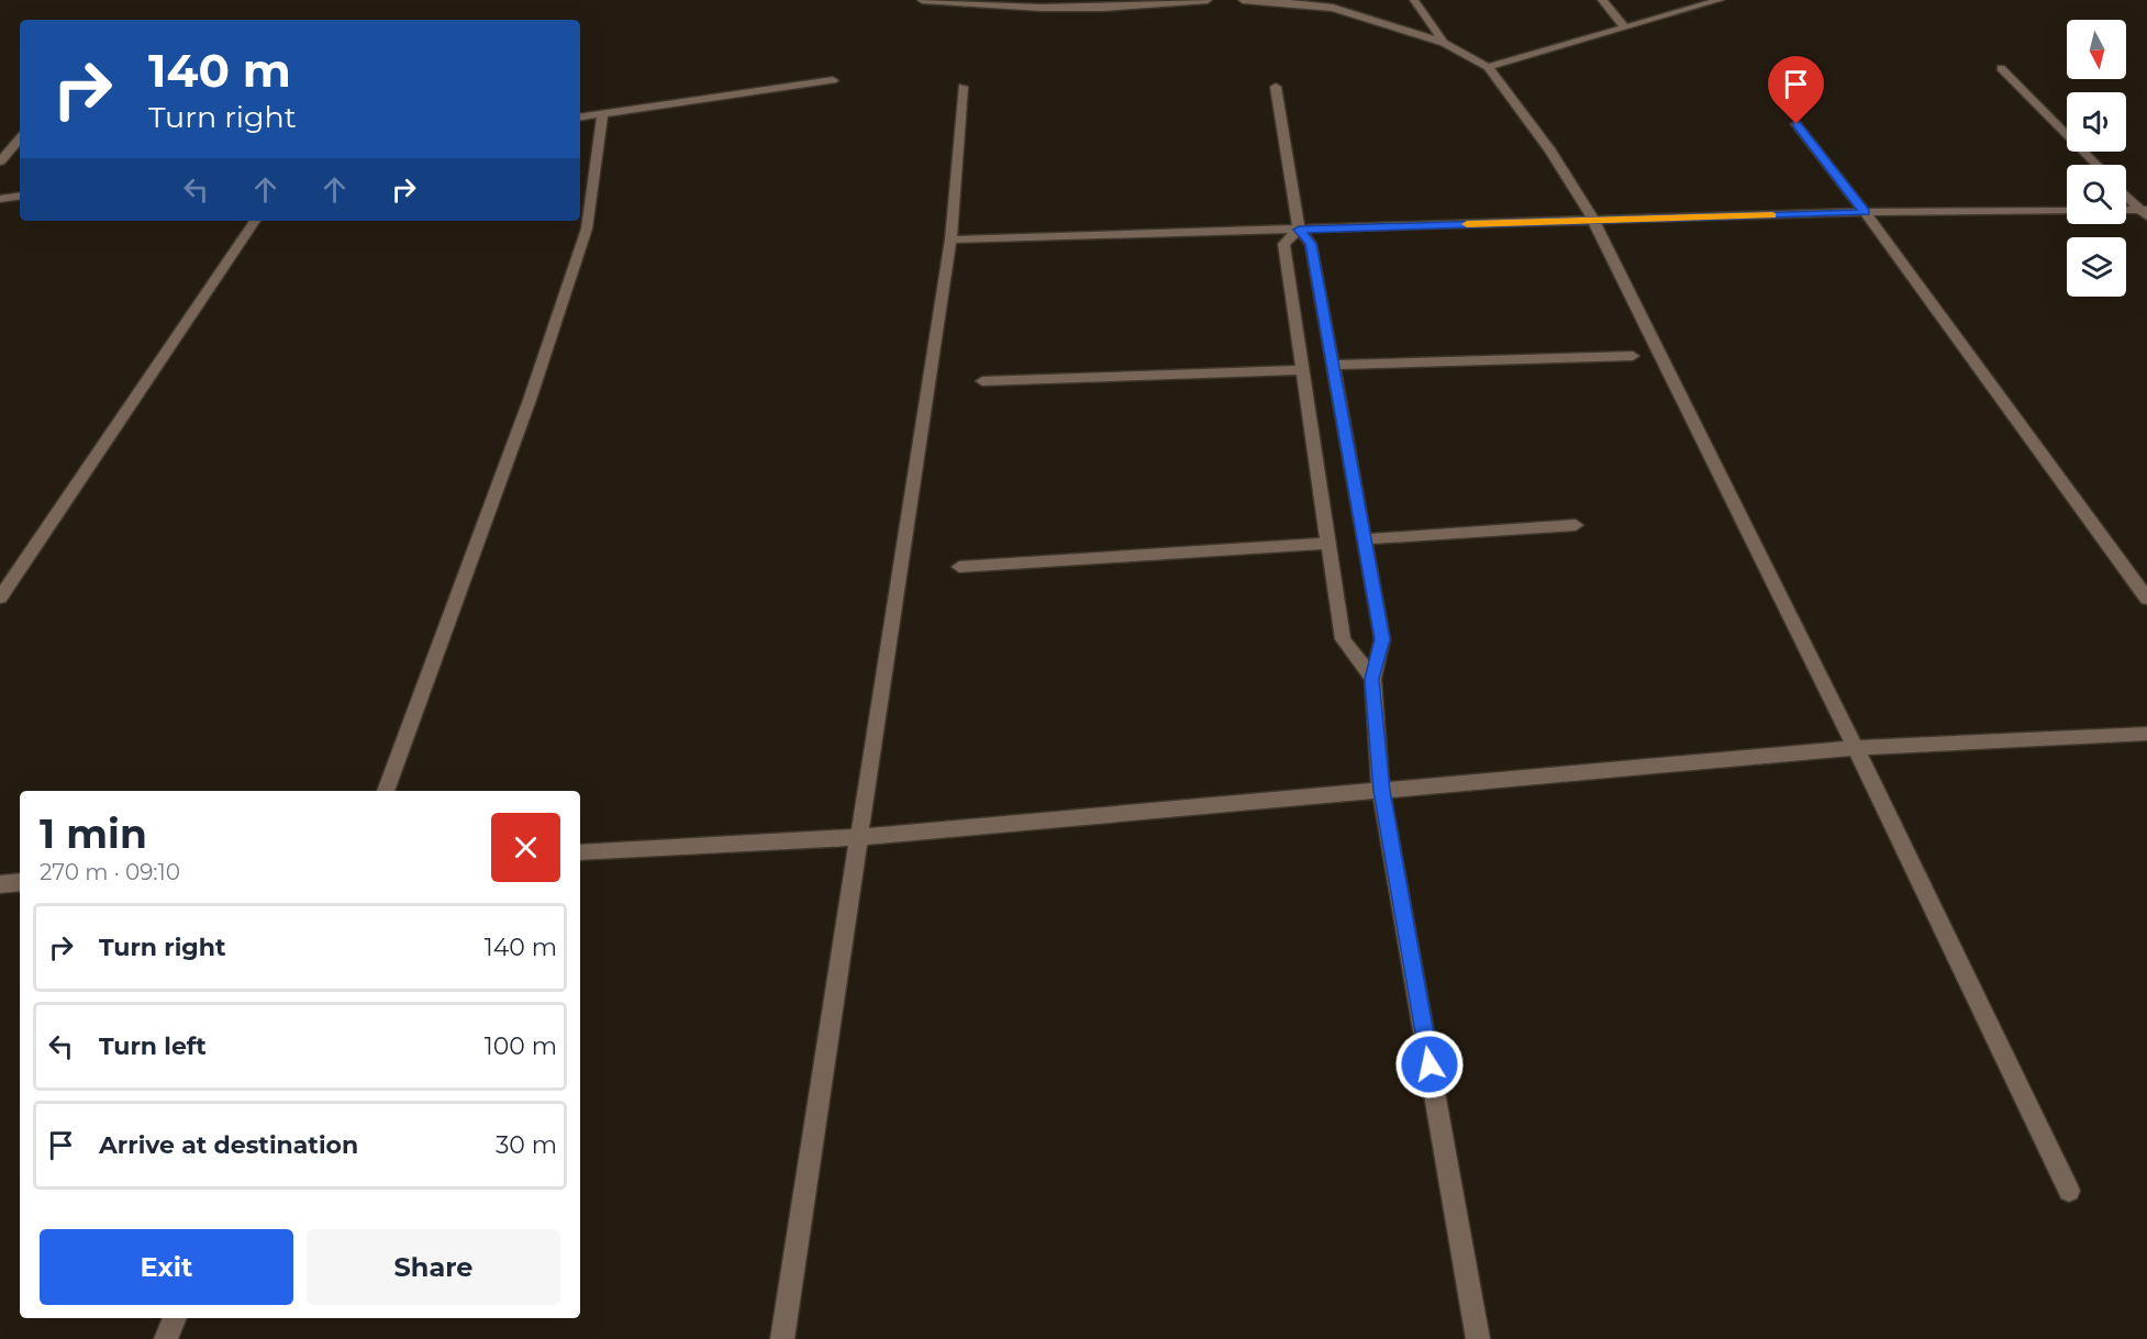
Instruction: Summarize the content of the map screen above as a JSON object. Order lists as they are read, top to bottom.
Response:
{
  "north": "bottom",
  "page": {
    "turn": ["140 m", "Turn right"],
    "heading": ["1 min", "270 m · 09:10"],
    "list": [
      {
        "name": "Turn right",
        "value": "140 m"
      },
      {
        "name": "Turn left",
        "value": "100 m"
      },
      {
        "name": "Arrive at destination",
        "value": "30 m"
      }
    ],
    "buttons": ["Exit", "Share"]
  }
}
